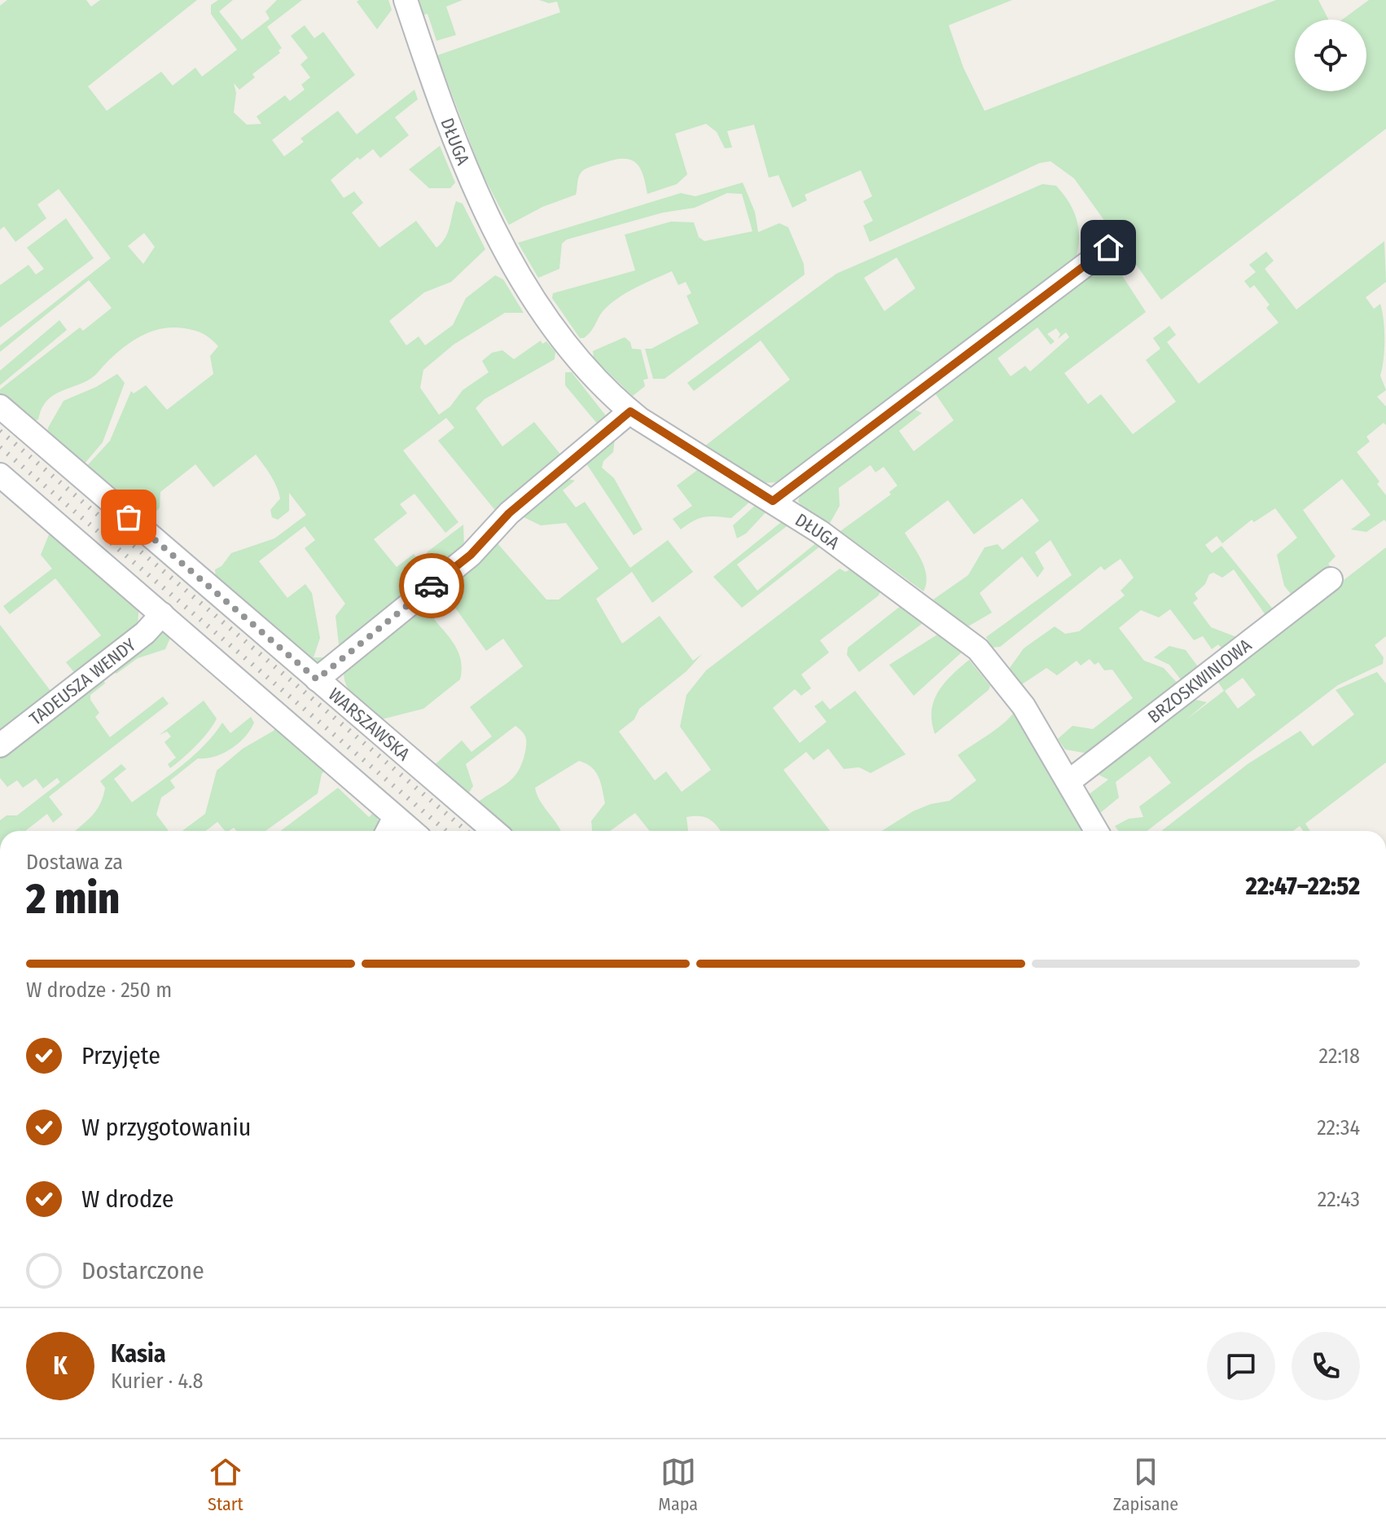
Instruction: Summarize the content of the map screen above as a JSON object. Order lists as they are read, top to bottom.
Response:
{
  "streets": {
    "street": [
      "DŁUGA",
      "BRZOSKWINIOWA",
      "TADEUSZA WENDY",
      "WARSZAWSKA"
    ]
  },
  "crossings": [
    ["DŁUGA", "BRZOSKWINIOWA"]
  ],
  "page": {
    "heading": ["2 min", "Dostawa za", "22:47–22:52"],
    "panel": ["Kasia", "Kurier · 4.8"],
    "bar": "W drodze · 250 m",
    "list": [
      ["Przyjęte", "22:18"],
      ["W przygotowaniu", "22:34"],
      ["W drodze", "22:43"],
      "Dostarczone"
    ],
    "round": "K",
    "tabs": ["Start", "Mapa", "Zapisane"]
  }
}
